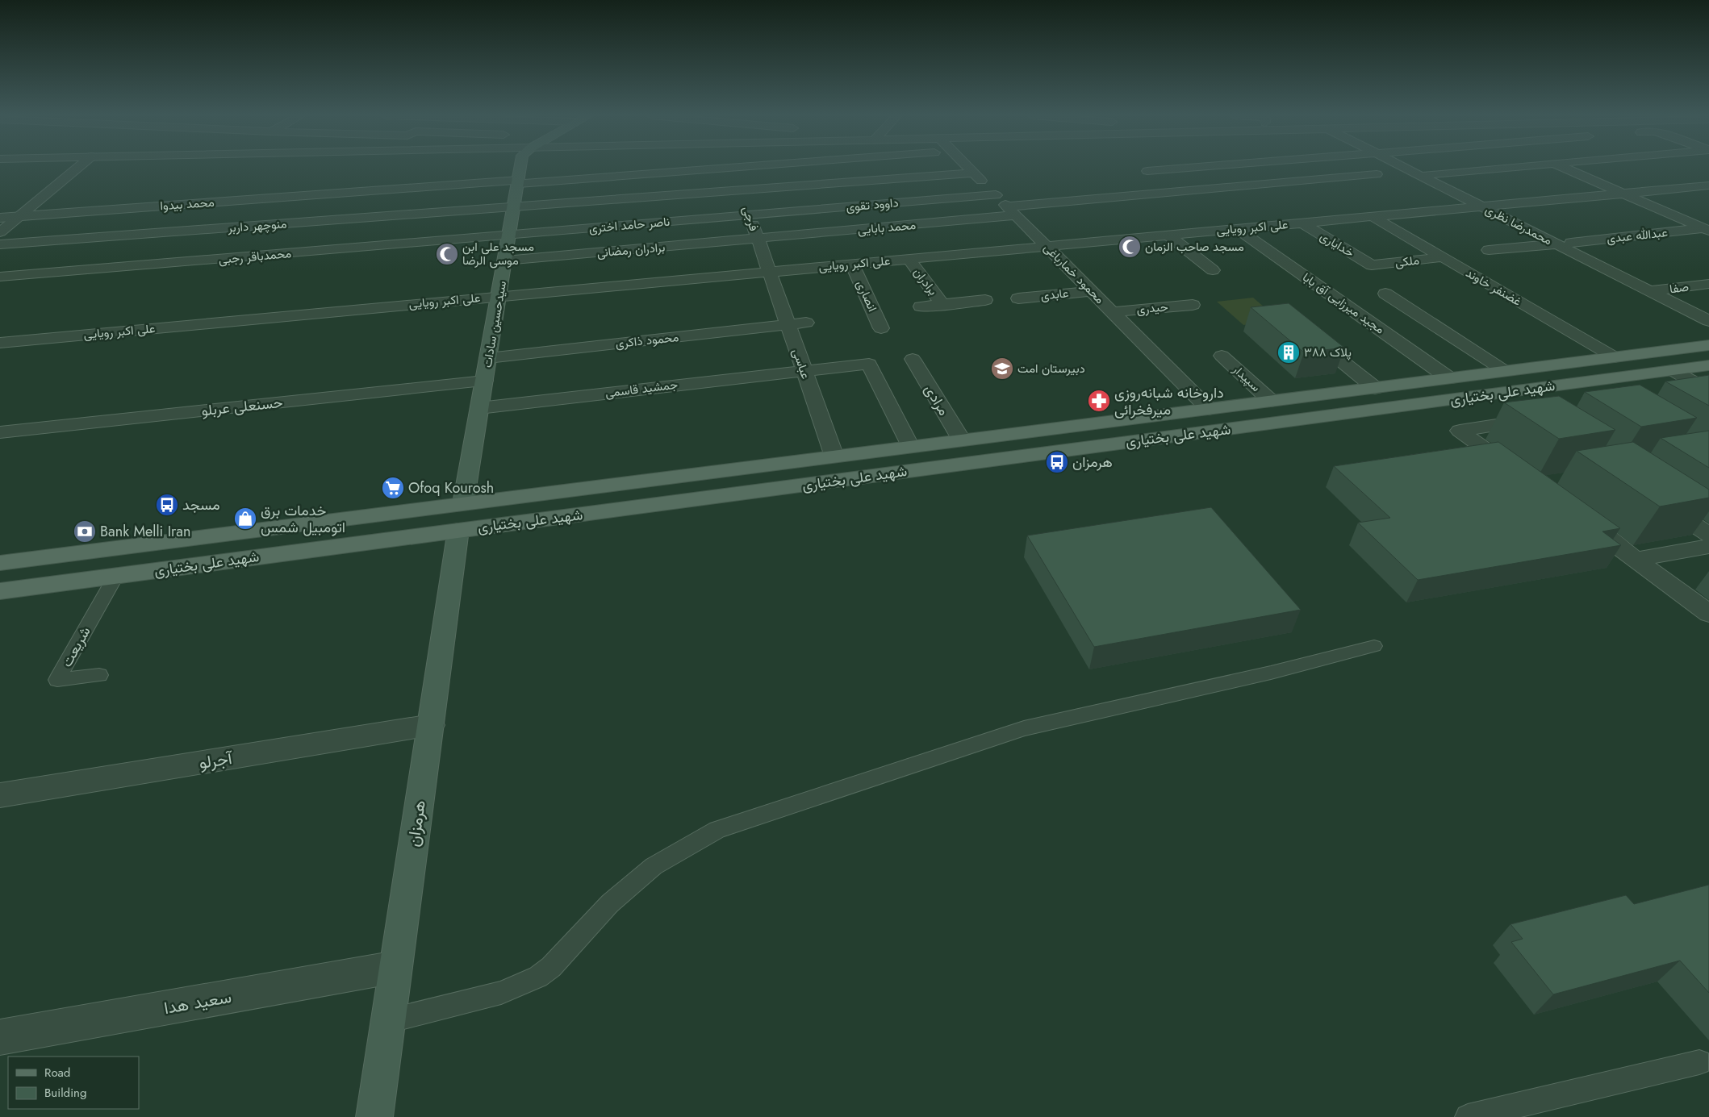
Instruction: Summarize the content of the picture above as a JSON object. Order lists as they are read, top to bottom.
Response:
{
  "streets": {
    "main road": ["سیدحسین سادات", "شهید علی بختیاری", "هرمزان"],
    "street": [
      "محمد بیدوا",
      "داوود تقوی",
      "فرجی",
      "ناصر حامد اختری",
      "محمدرضا نظری",
      "منوچهر داربر",
      "محمد بابایی",
      "علی اکبر رویایی",
      "عبدالله عبدی",
      "خدایاری",
      "برادران رمضانی",
      "محمدباقر رجبی",
      "ملکی",
      "محمود خمارباغی",
      "برادران",
      "غضنفر خاوند",
      "صفا",
      "عابدی",
      "انصاری",
      "مجید میرزایی آق بابا",
      "حیدری",
      "محمود ذاکری",
      "عباسی",
      "سپیدار",
      "جمشید قاسمی",
      "مرادی",
      "حسنعلی عربلو",
      "آجرلو",
      "سعید هدا"
    ],
    "lane": ["شریعت"]
  },
  "crossings": [
    ["محمد بیدوا", "فرجی"],
    ["محمد بیدوا", "سیدحسین سادات"],
    ["داوود تقوی", "فرجی"],
    ["داوود تقوی", "ناصر حامد اختری"],
    ["داوود تقوی", "محمود خمارباغی"],
    ["فرجی", "ناصر حامد اختری"],
    ["فرجی", "منوچهر داربر"],
    ["فرجی", "محمد بابایی"],
    ["فرجی", "علی اکبر رویایی"],
    ["فرجی", "برادران رمضانی"],
    ["فرجی", "عباسی"],
    ["ناصر حامد اختری", "محمدباقر رجبی"],
    ["ناصر حامد اختری", "سیدحسین سادات"],
    ["محمدرضا نظری", "علی اکبر رویایی"],
    ["محمدرضا نظری", "صفا"],
    ["منوچهر داربر", "محمود خمارباغی"],
    ["منوچهر داربر", "سیدحسین سادات"],
    ["محمد بابایی", "برادران رمضانی"],
    ["محمد بابایی", "محمود خمارباغی"],
    ["علی اکبر رویایی", "خدایاری"],
    ["علی اکبر رویایی", "محمود خمارباغی"],
    ["علی اکبر رویایی", "برادران"],
    ["علی اکبر رویایی", "غضنفر خاوند"],
    ["علی اکبر رویایی", "انصاری"],
    ["علی اکبر رویایی", "مجید میرزایی آق بابا"],
    ["علی اکبر رویایی", "سیدحسین سادات"],
    ["علی اکبر رویایی", "عباسی"],
    ["خدایاری", "ملکی"],
    ["برادران رمضانی", "سیدحسین سادات"],
    ["محمدباقر رجبی", "سیدحسین سادات"],
    ["ملکی", "غضنفر خاوند"],
    ["محمود خمارباغی", "عابدی"],
    ["محمود خمارباغی", "حیدری"],
    ["محمود خمارباغی", "شهید علی بختیاری"],
    ["غضنفر خاوند", "شهید علی بختیاری"],
    ["مجید میرزایی آق بابا", "شهید علی بختیاری"],
    ["سیدحسین سادات", "محمود ذاکری"],
    ["سیدحسین سادات", "جمشید قاسمی"],
    ["سیدحسین سادات", "شهید علی بختیاری"],
    ["سیدحسین سادات", "حسنعلی عربلو"],
    ["سیدحسین سادات", "هرمزان"],
    ["محمود ذاکری", "عباسی"],
    ["عباسی", "جمشید قاسمی"],
    ["عباسی", "شهید علی بختیاری"],
    ["سپیدار", "شهید علی بختیاری"],
    ["جمشید قاسمی", "شهید علی بختیاری"],
    ["شهید علی بختیاری", "مرادی"],
    ["شهید علی بختیاری", "شریعت"],
    ["شهید علی بختیاری", "هرمزان"],
    ["آجرلو", "هرمزان"],
    ["هرمزان", "سعید هدا"]
  ],
  "places": {
    "mosque": ["مسجد صاحب الزمان", "مسجد علی ابن موسی الرضا"],
    "building": ["پلاک ۳۸۸"],
    "school or university": ["دبیرستان امت"],
    "pharmacy": ["داروخانه شبانه‌روزی میرفخرائی"],
    "bus stop": ["هرمزان", "مسجد"],
    "supermarket": ["Ofoq Kourosh"],
    "shop": ["خدمات برق اتومبیل شمس"],
    "bank": ["Bank Melli Iran"]
  },
  "legend": ["Road", "Building"]
}
